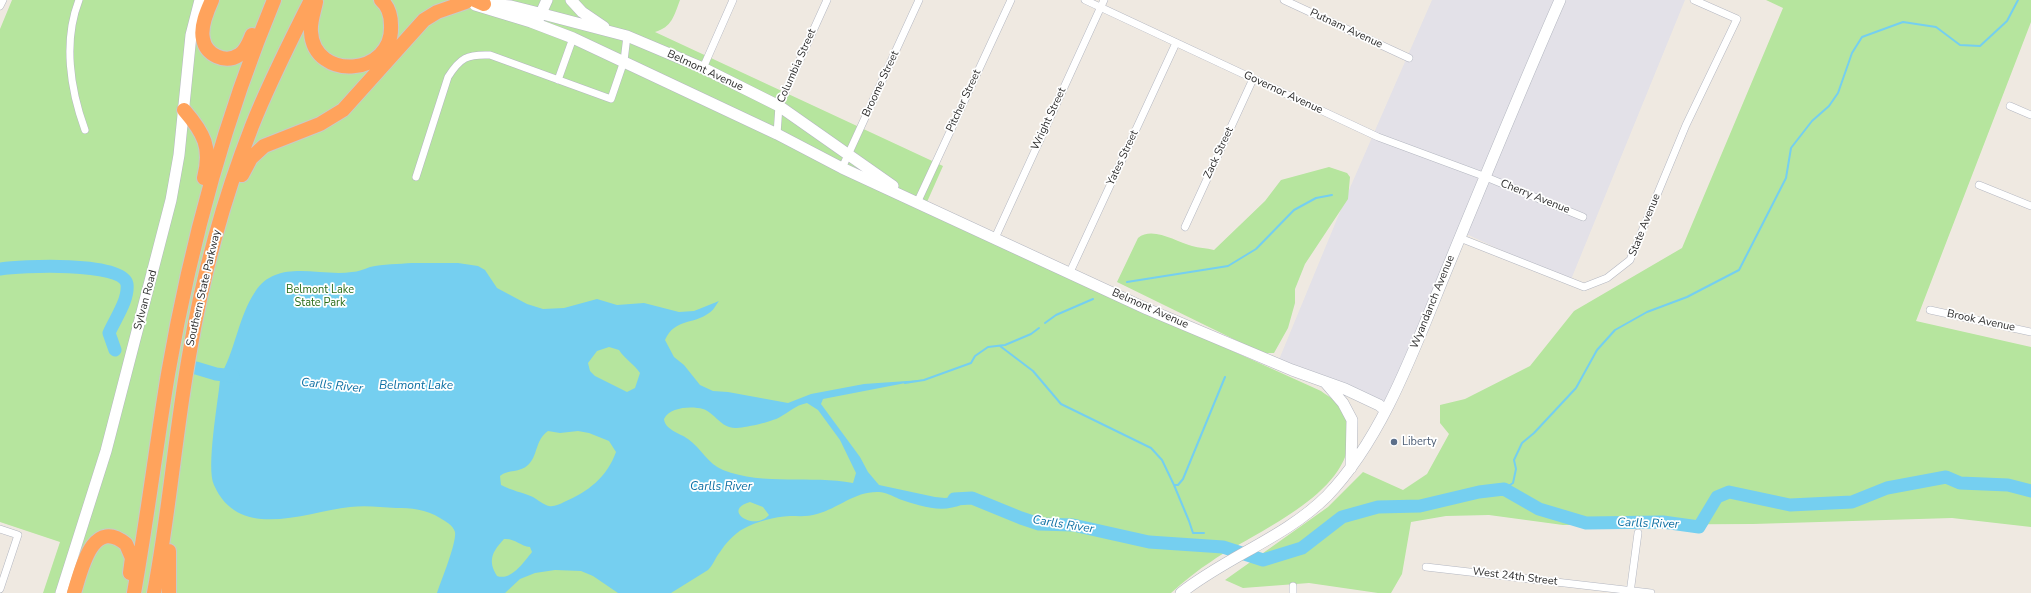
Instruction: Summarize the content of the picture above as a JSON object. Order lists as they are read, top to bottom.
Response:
{
  "streets": {
    "highway": ["Southern State Parkway"],
    "street": [
      "Putnam Avenue",
      "Columbia Street",
      "Belmont Avenue",
      "Broome Street",
      "Governor Avenue",
      "Pitcher Street",
      "Wright Street",
      "Zack Street",
      "Yates Street",
      "Cherry Avenue",
      "State Avenue",
      "Sylvan Road",
      "Wyandanch Avenue",
      "Brook Avenue",
      "West 24th Street"
    ]
  },
  "crossings": [
    ["Columbia Street", "Belmont Avenue"],
    ["Belmont Avenue", "Broome Street"],
    ["Belmont Avenue", "Pitcher Street"],
    ["Belmont Avenue", "Wright Street"],
    ["Belmont Avenue", "Yates Street"],
    ["Belmont Avenue", "Wyandanch Avenue"],
    ["Governor Avenue", "Wright Street"],
    ["Governor Avenue", "Zack Street"],
    ["Governor Avenue", "Yates Street"],
    ["Governor Avenue", "Cherry Avenue"],
    ["Governor Avenue", "Wyandanch Avenue"],
    ["Cherry Avenue", "Wyandanch Avenue"],
    ["State Avenue", "Wyandanch Avenue"]
  ],
  "water": ["Carlls River", "Belmont Lake"],
  "parks": ["Belmont Lake State Park"],
  "places": ["Liberty"]
}
